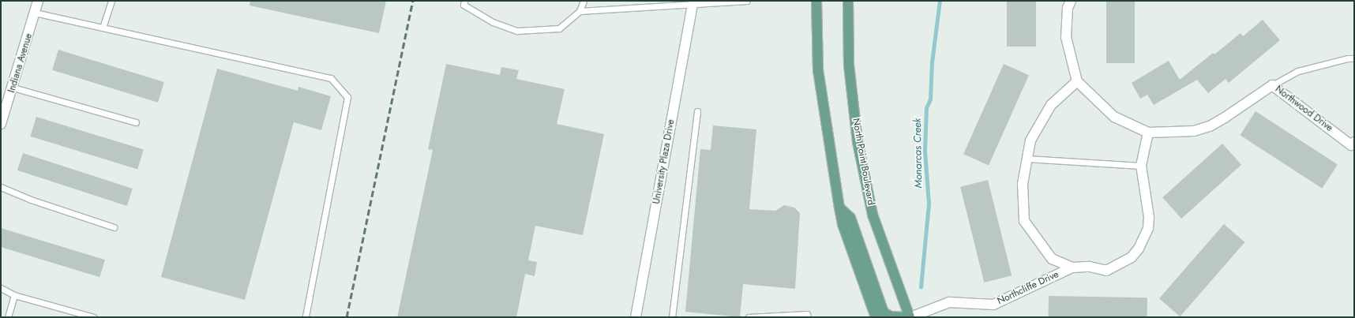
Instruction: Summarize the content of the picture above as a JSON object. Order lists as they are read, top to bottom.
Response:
{
  "streets": {
    "main road": ["North Point Boulevard"],
    "street": [
      "Indiana Avenue",
      "Northwood Drive",
      "University Plaza Drive",
      "Northcliffe Drive"
    ]
  },
  "crossings": [
    ["Northwood Drive", "Northcliffe Drive"],
    ["North Point Boulevard", "Northcliffe Drive"]
  ],
  "water": ["Monarcas Creek"]
}
